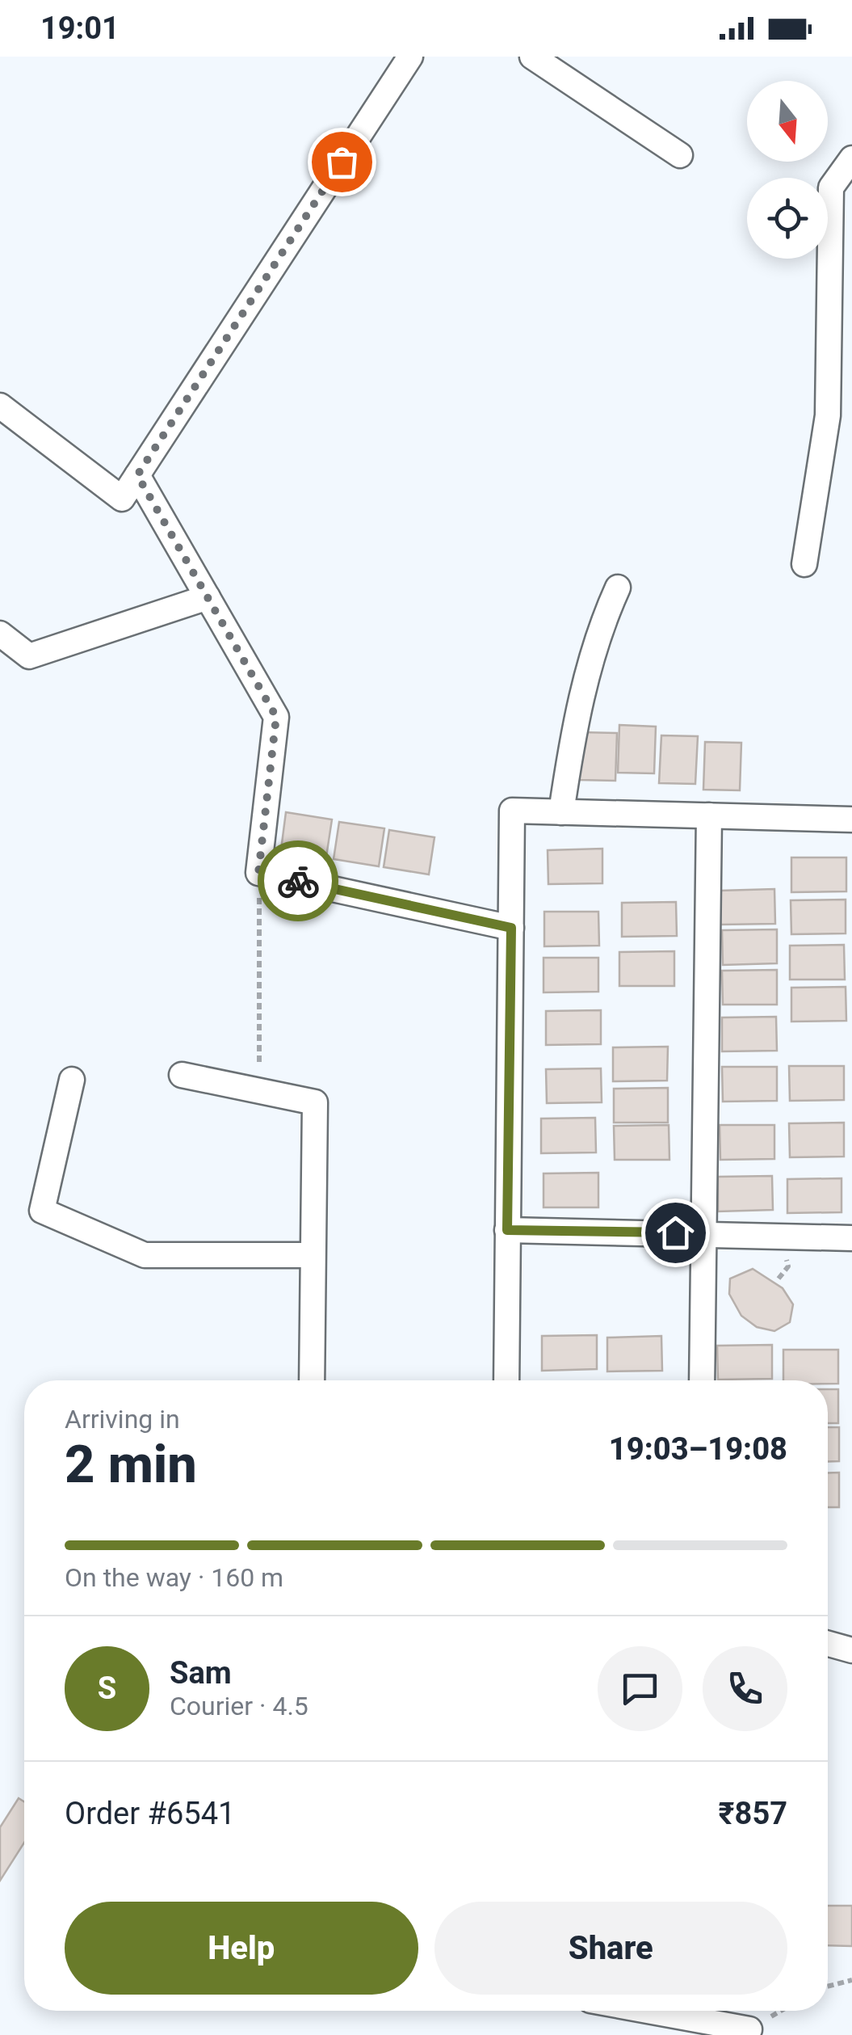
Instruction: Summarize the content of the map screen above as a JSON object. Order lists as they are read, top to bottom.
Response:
{
  "north": "bottom",
  "page": {
    "status": "19:01",
    "heading": ["2 min", "Arriving in", "19:03–19:08"],
    "panel": [
      "Sam",
      "Courier · 4.5",
      "Order #6541",
      "₹857"
    ],
    "bar": "On the way · 160 m",
    "round": "S",
    "buttons": ["Help", "Share"]
  }
}
